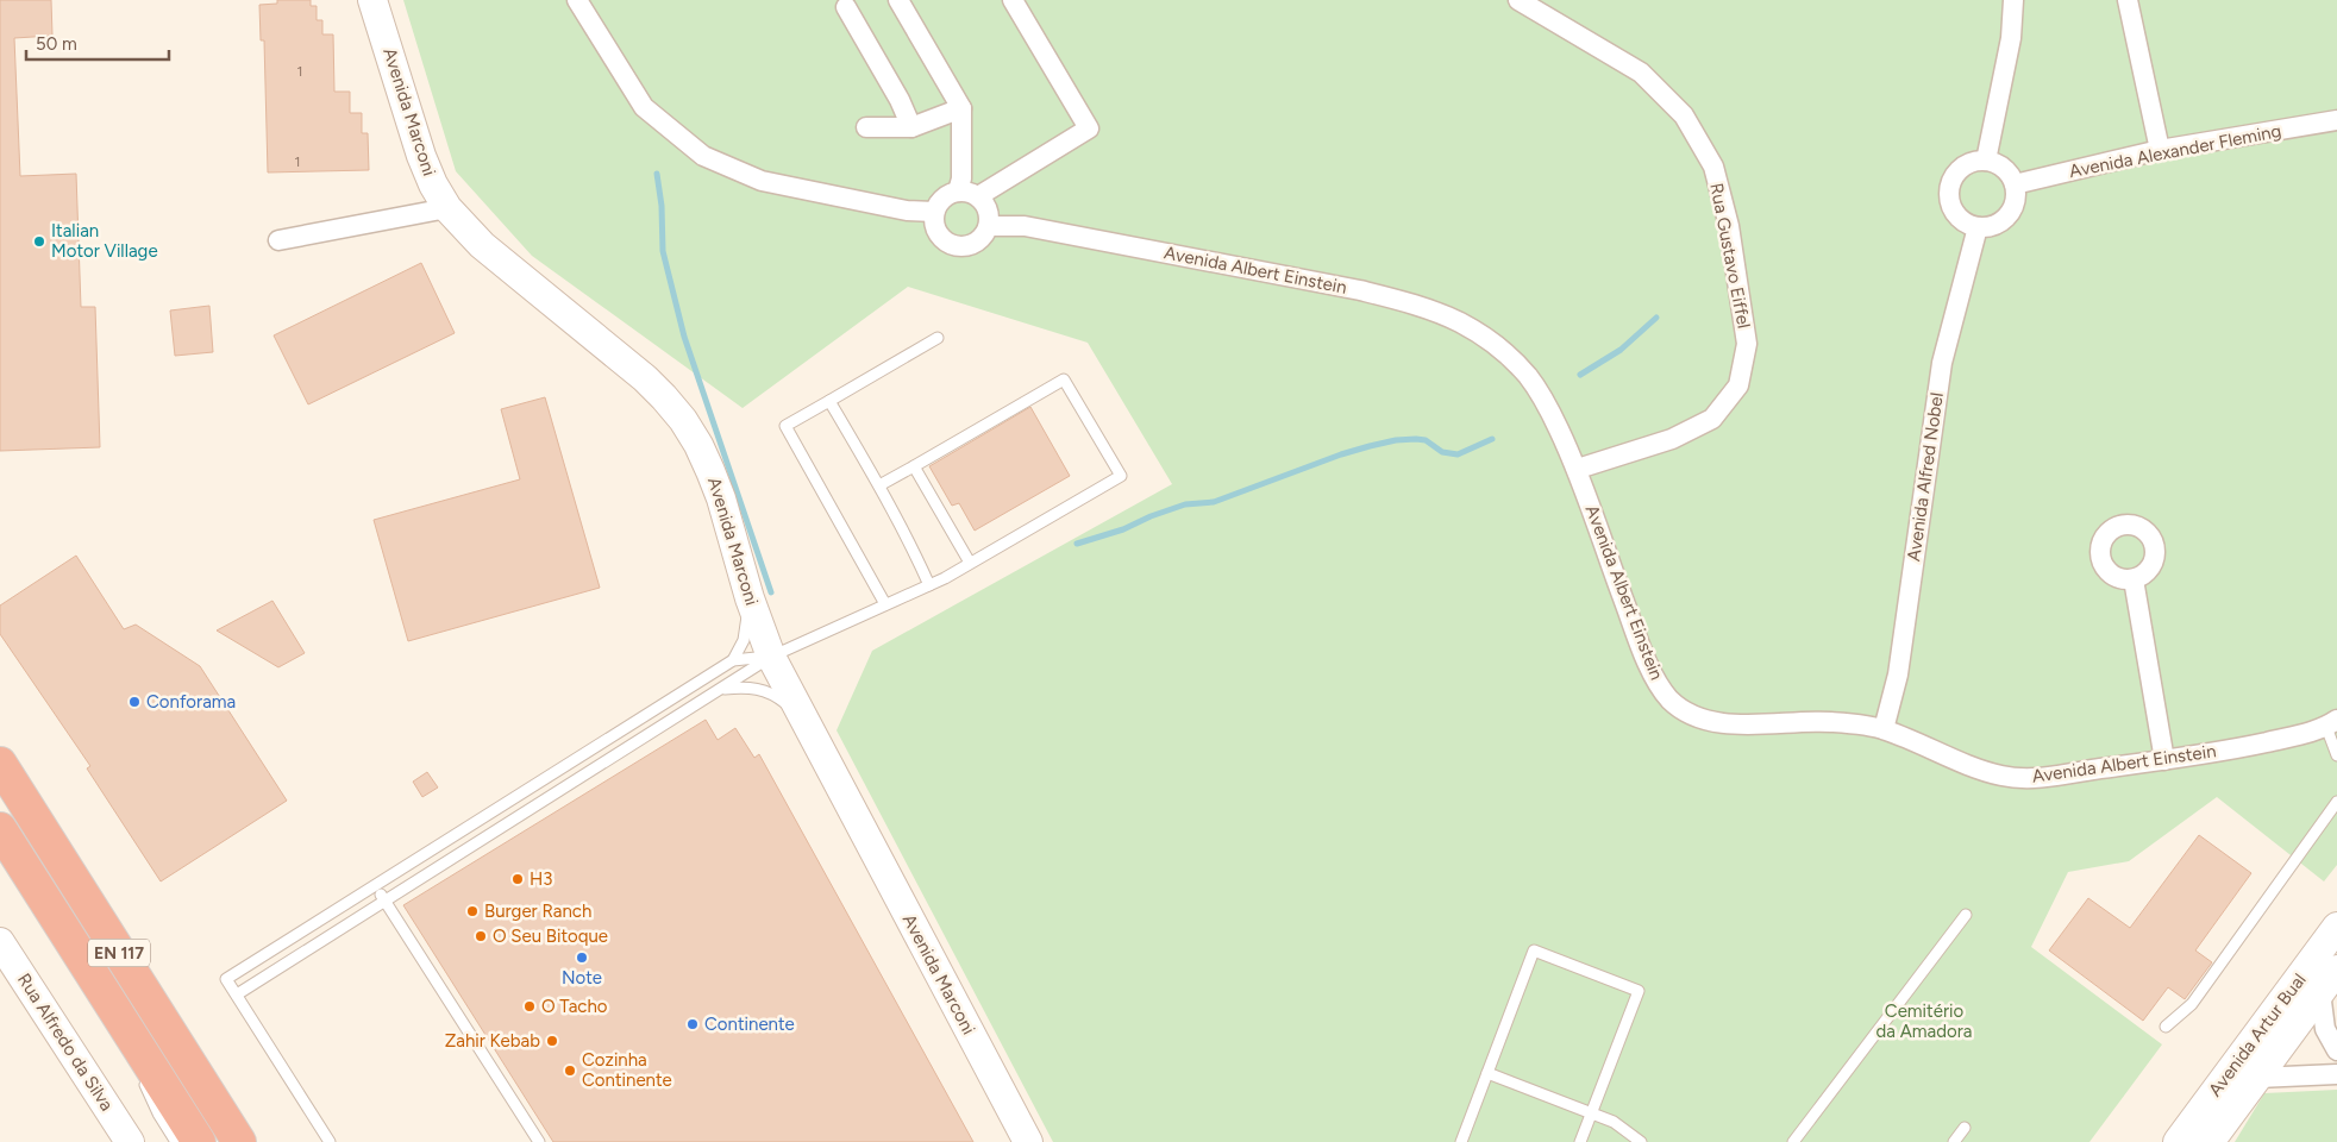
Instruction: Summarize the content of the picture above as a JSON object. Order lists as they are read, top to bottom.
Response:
{
  "streets": {
    "highway": ["EN 117"],
    "street": [
      "Avenida Marconi",
      "Avenida Alexander Fleming",
      "Rua Gustavo Eiffel",
      "Avenida Albert Einstein",
      "Avenida Alfred Nobel",
      "Avenida Artur Bual",
      "Rua Alfredo da Silva"
    ]
  },
  "crossings": [
    ["Avenida Alexander Fleming", "Avenida Alfred Nobel"],
    ["Rua Gustavo Eiffel", "Avenida Albert Einstein"],
    ["Avenida Albert Einstein", "Avenida Alfred Nobel"]
  ],
  "parks": ["Cemitério da Amadora"],
  "places": [
    "Italian Motor Village",
    "Conforama",
    "H3",
    "Burger Ranch",
    "O Seu Bitoque",
    "Note",
    "O Tacho",
    "Continente",
    "Zahir Kebab",
    "Cozinha Continente"
  ],
  "house_numbers": ["1", "1"],
  "scale_bar": "50 m"
}
